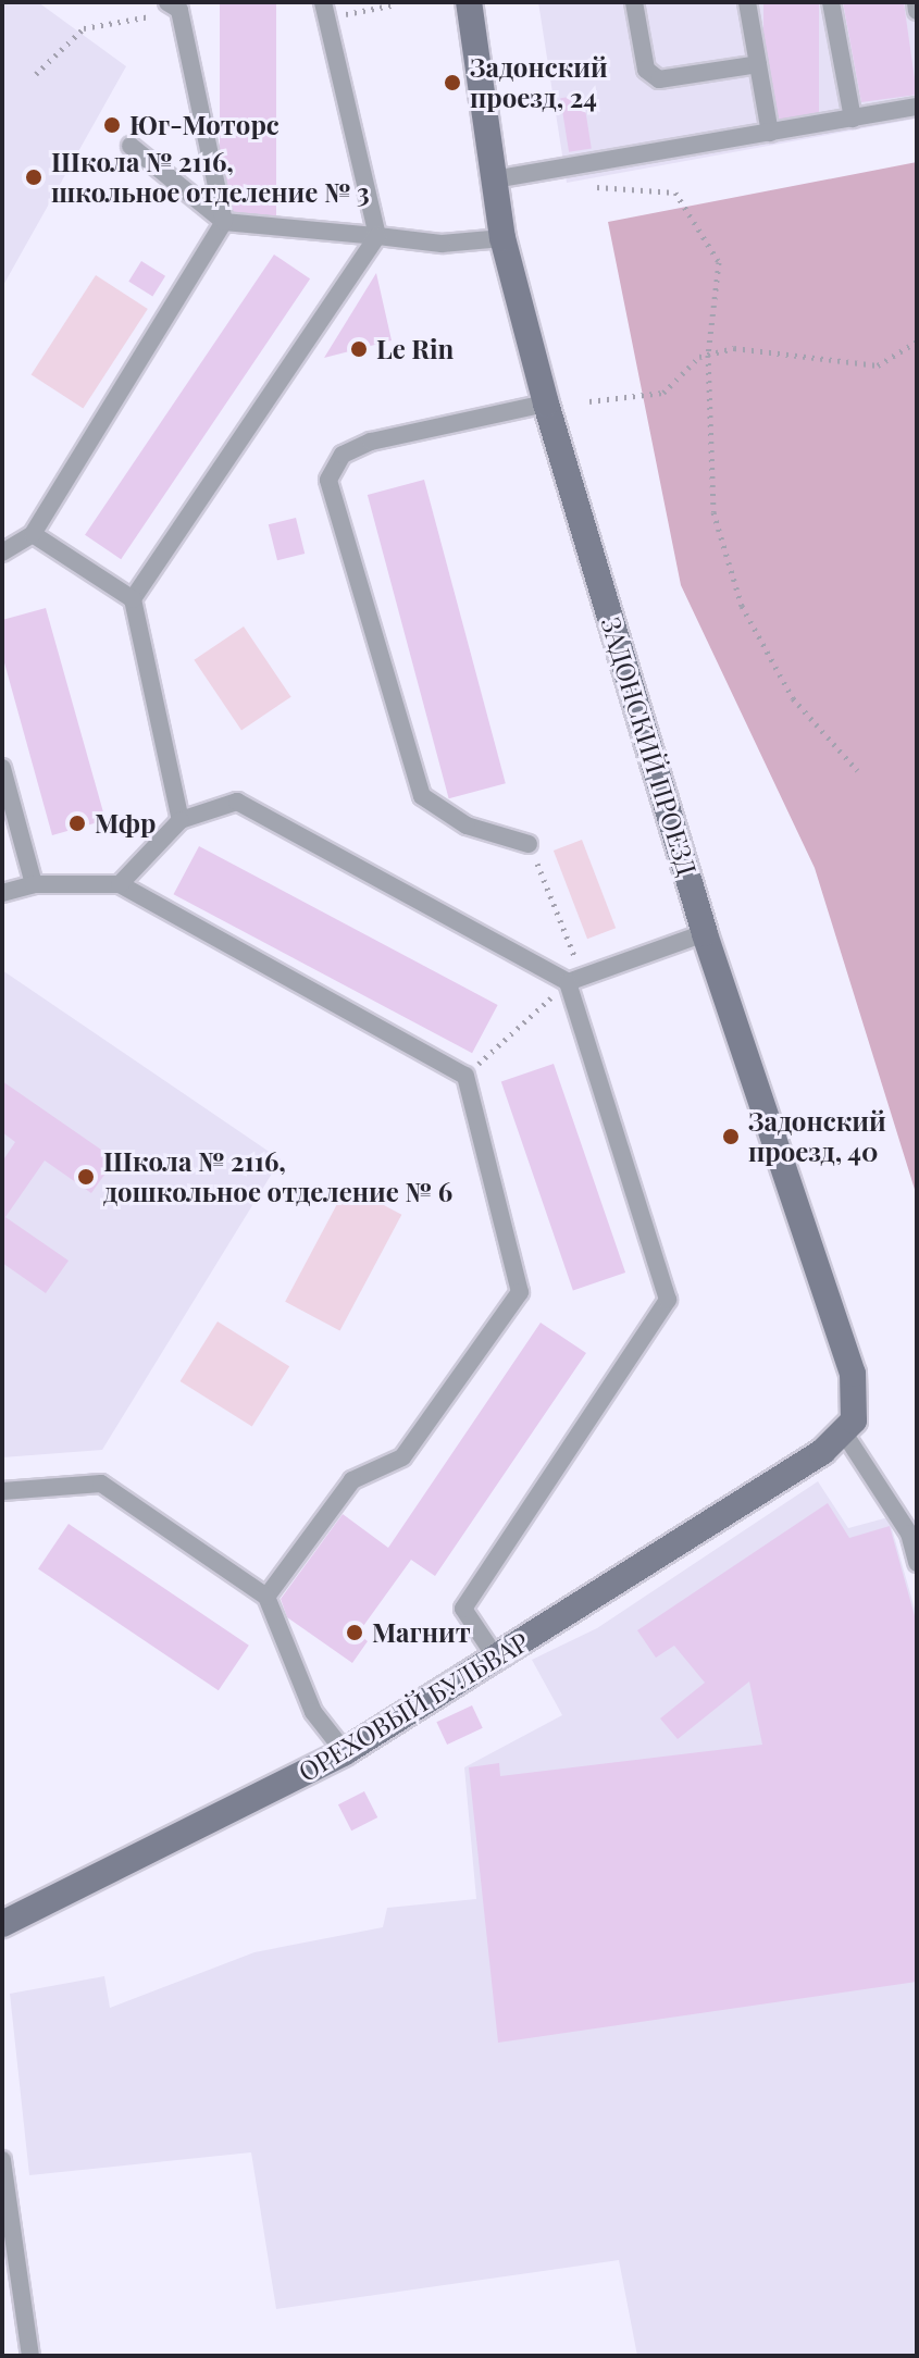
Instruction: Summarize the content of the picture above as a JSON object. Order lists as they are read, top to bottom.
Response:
{
  "streets": {
    "street": ["ЗАДОНСКИЙ ПРОЕЗД", "ОРЕХОВЫЙ БУЛЬВАР"]
  },
  "crossings": [
    ["ЗАДОНСКИЙ ПРОЕЗД", "ОРЕХОВЫЙ БУЛЬВАР"]
  ],
  "places": [
    "Задонский проезд, 24",
    "Юг-Моторс",
    "Школа № 2116, школьное отделение № 3",
    "Le Rin",
    "Мфр",
    "Задонский проезд, 40",
    "Школа № 2116, дошкольное отделение № 6",
    "Магнит"
  ]
}
